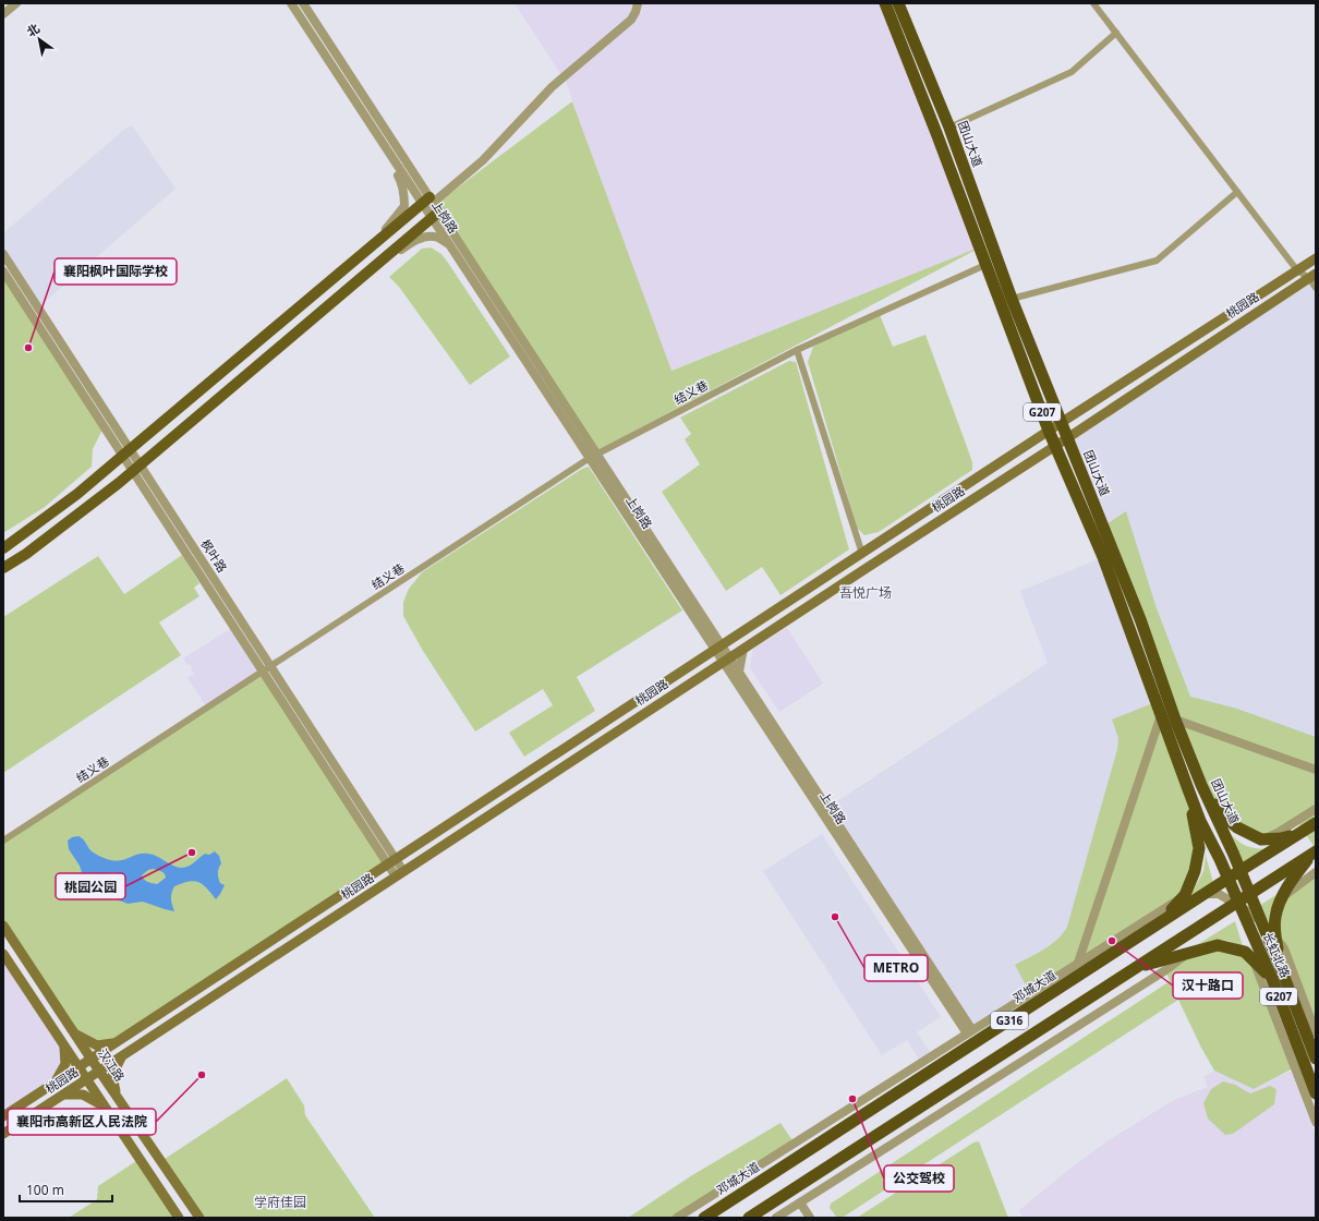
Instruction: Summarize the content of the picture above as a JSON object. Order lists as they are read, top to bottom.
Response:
{
  "streets": {
    "highway": [
      "团山大道",
      "G207",
      "长虹北路",
      "邓城大道",
      "G316"
    ],
    "main road": ["桃园路", "汉江路"],
    "street": ["上岗路", "结义巷", "枫叶路"]
  },
  "crossings": [
    ["团山大道", "桃园路"],
    ["团山大道", "长虹北路"],
    ["团山大道", "邓城大道"],
    ["团山大道", "G316"],
    ["上岗路", "桃园路"],
    ["上岗路", "结义巷"],
    ["桃园路", "G207"],
    ["桃园路", "枫叶路"],
    ["桃园路", "汉江路"],
    ["结义巷", "G207"],
    ["结义巷", "枫叶路"],
    ["G207", "长虹北路"],
    ["G207", "邓城大道"],
    ["G207", "G316"],
    ["长虹北路", "G316"]
  ],
  "districts": ["吾悦广场", "学府佳园"],
  "places": [
    "襄阳枫叶国际学校",
    "桃园公园",
    "METRO",
    "汉十路口",
    "襄阳市高新区人民法院",
    "公交驾校"
  ],
  "scale_bar": "100 m",
  "north": "top left"
}
